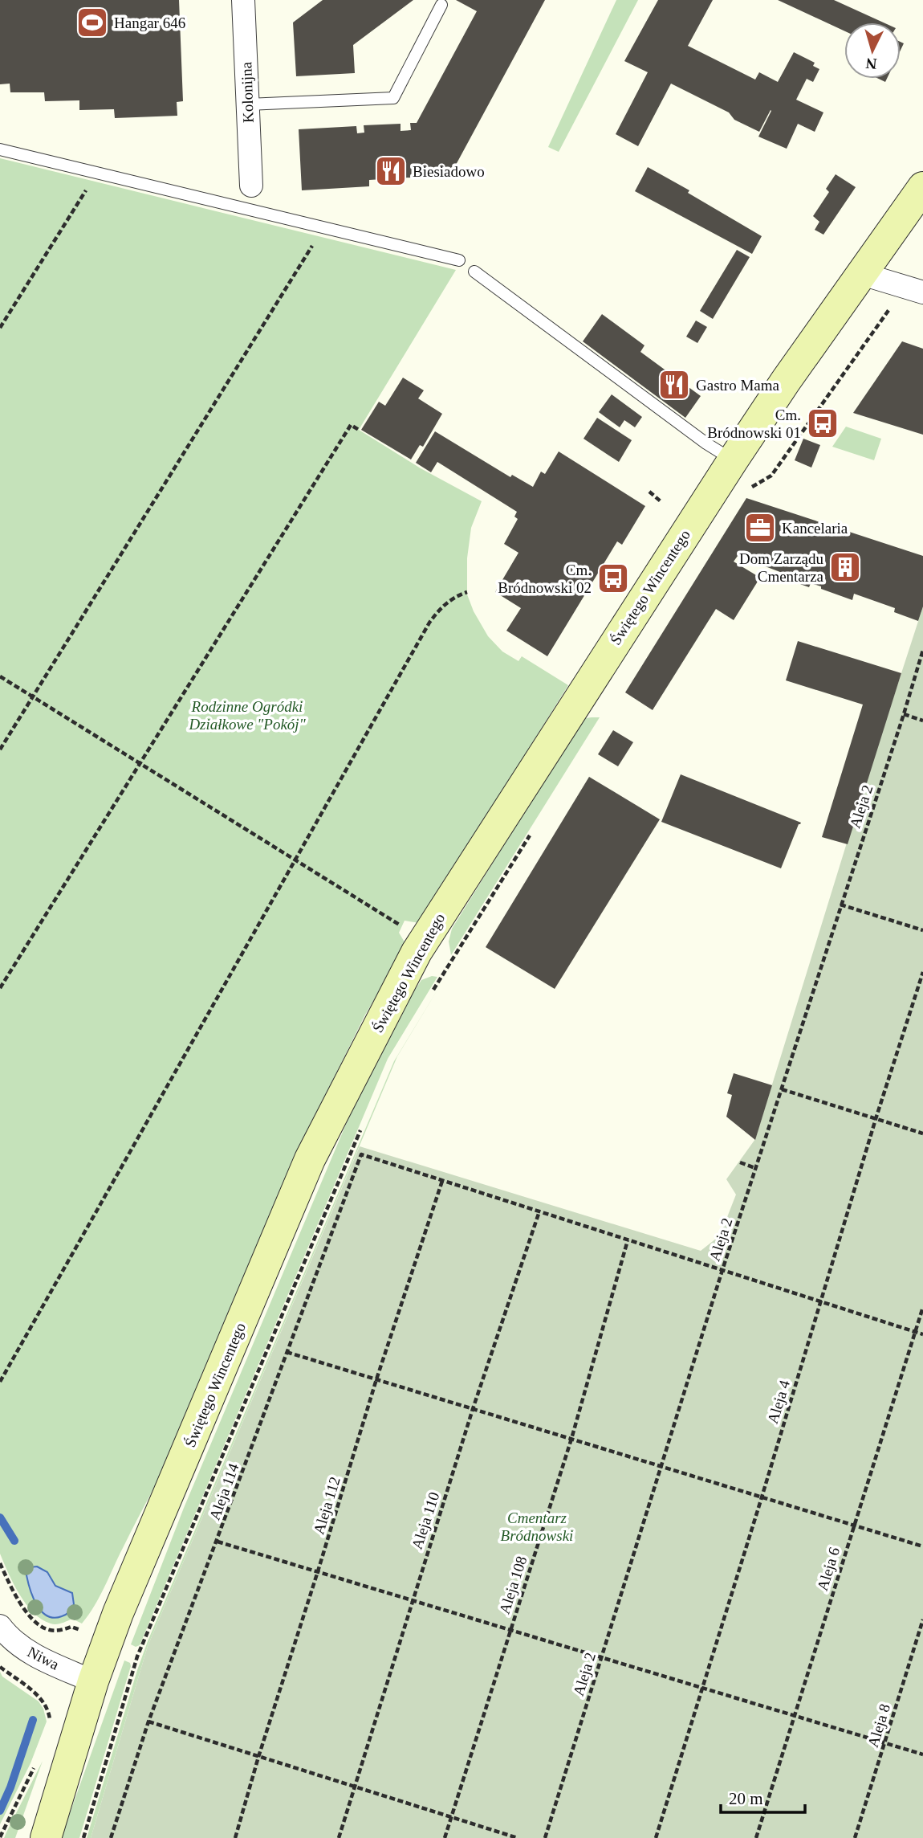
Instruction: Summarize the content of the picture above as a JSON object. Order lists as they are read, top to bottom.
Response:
{
  "streets": {
    "street": ["Kolonijna", "Świętego Wincentego", "Niwa"],
    "path": [
      "Aleja 2",
      "Aleja 4",
      "Aleja 114",
      "Aleja 112",
      "Aleja 110",
      "Aleja 6",
      "Aleja 108",
      "Aleja 8"
    ]
  },
  "crossings": [
    ["Świętego Wincentego", "Niwa"],
    ["Aleja 114", "Aleja 112"]
  ],
  "parks": ["Rodzinne Ogródki Działkowe \"Pokój\"", "Cmentarz Bródnowski"],
  "places": {
    "sports": ["Hangar 646"],
    "restaurant": ["Biesiadowo", "Gastro Mama"],
    "bus stop": ["Cm. Bródnowski 01", "Cm. Bródnowski 02"],
    "office": ["Kancelaria"],
    "building": ["Dom Zarządu Cmentarza"]
  },
  "scale_bar": "20 m",
  "north": "bottom"
}
